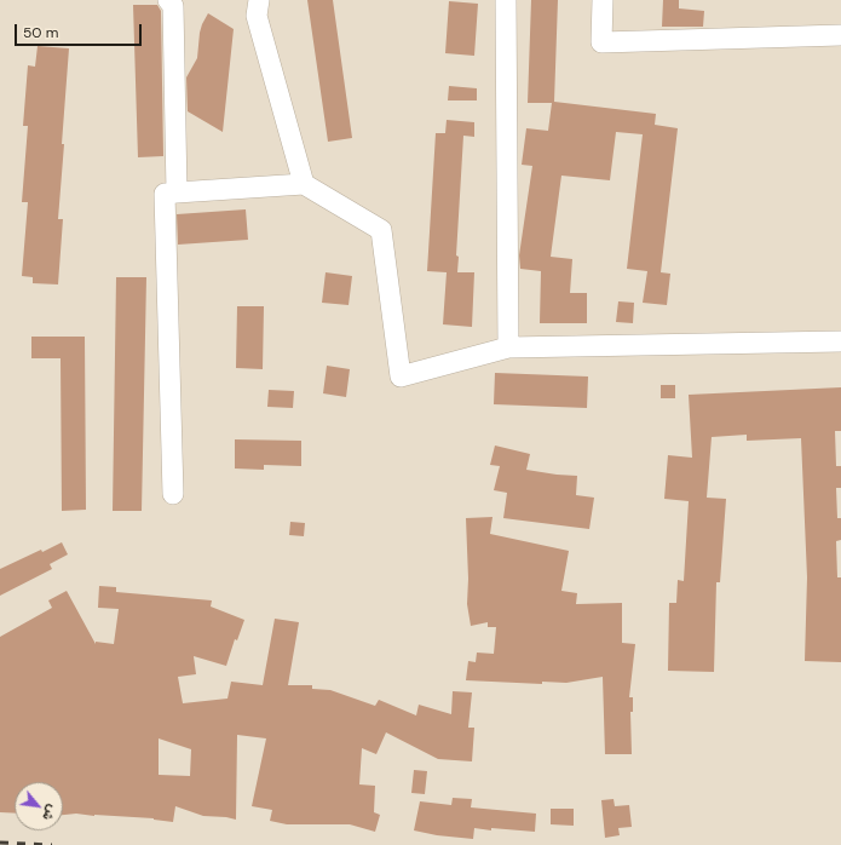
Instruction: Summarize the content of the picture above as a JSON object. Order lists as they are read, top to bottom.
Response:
{
  "scale_bar": "50 m",
  "north": "bottom right"
}
